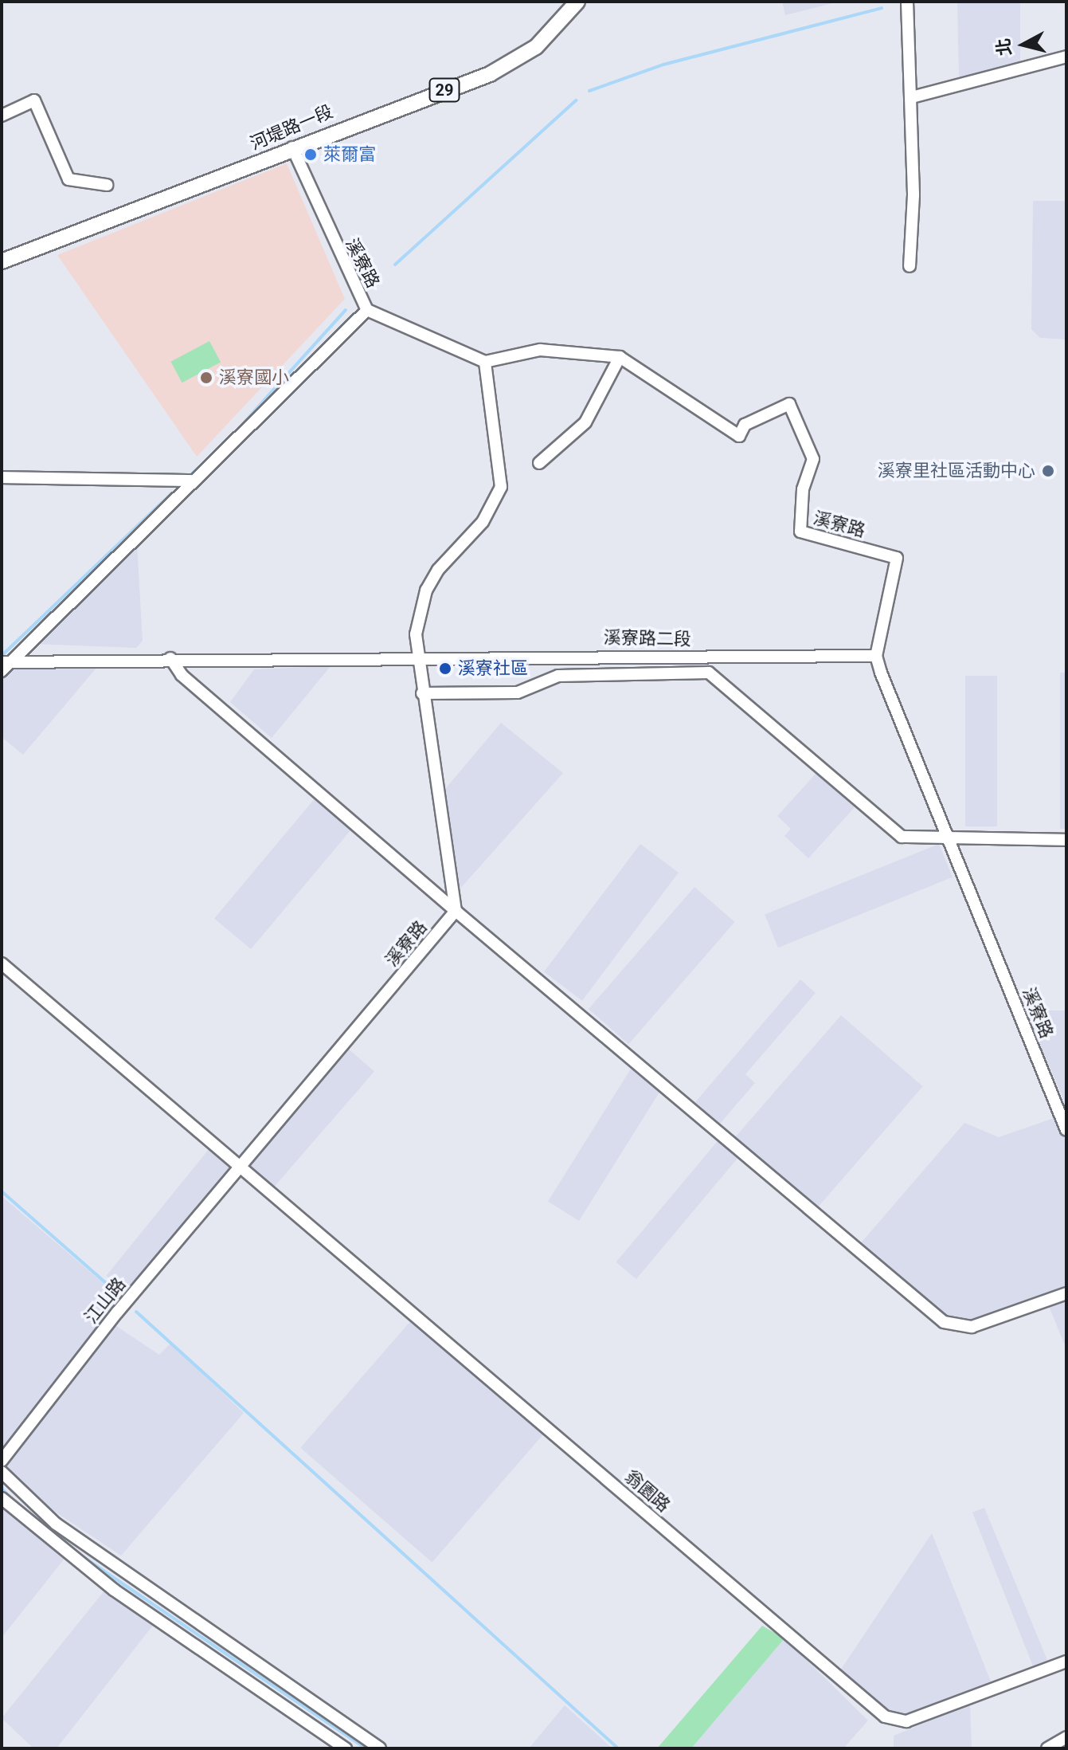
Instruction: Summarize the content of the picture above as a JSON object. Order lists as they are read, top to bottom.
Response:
{
  "streets": {
    "main road": ["29", "河堤路一段"],
    "street": [
      "溪寮路",
      "溪寮路二段",
      "江山路",
      "翁園路"
    ]
  },
  "crossings": [
    ["河堤路一段", "溪寮路"],
    ["溪寮路", "溪寮路二段"],
    ["溪寮路", "江山路"],
    ["溪寮路", "翁園路"],
    ["江山路", "翁園路"]
  ],
  "places": [
    "萊爾富",
    "溪寮國小",
    "溪寮里社區活動中心",
    "溪寮社區"
  ],
  "north": "left"
}
